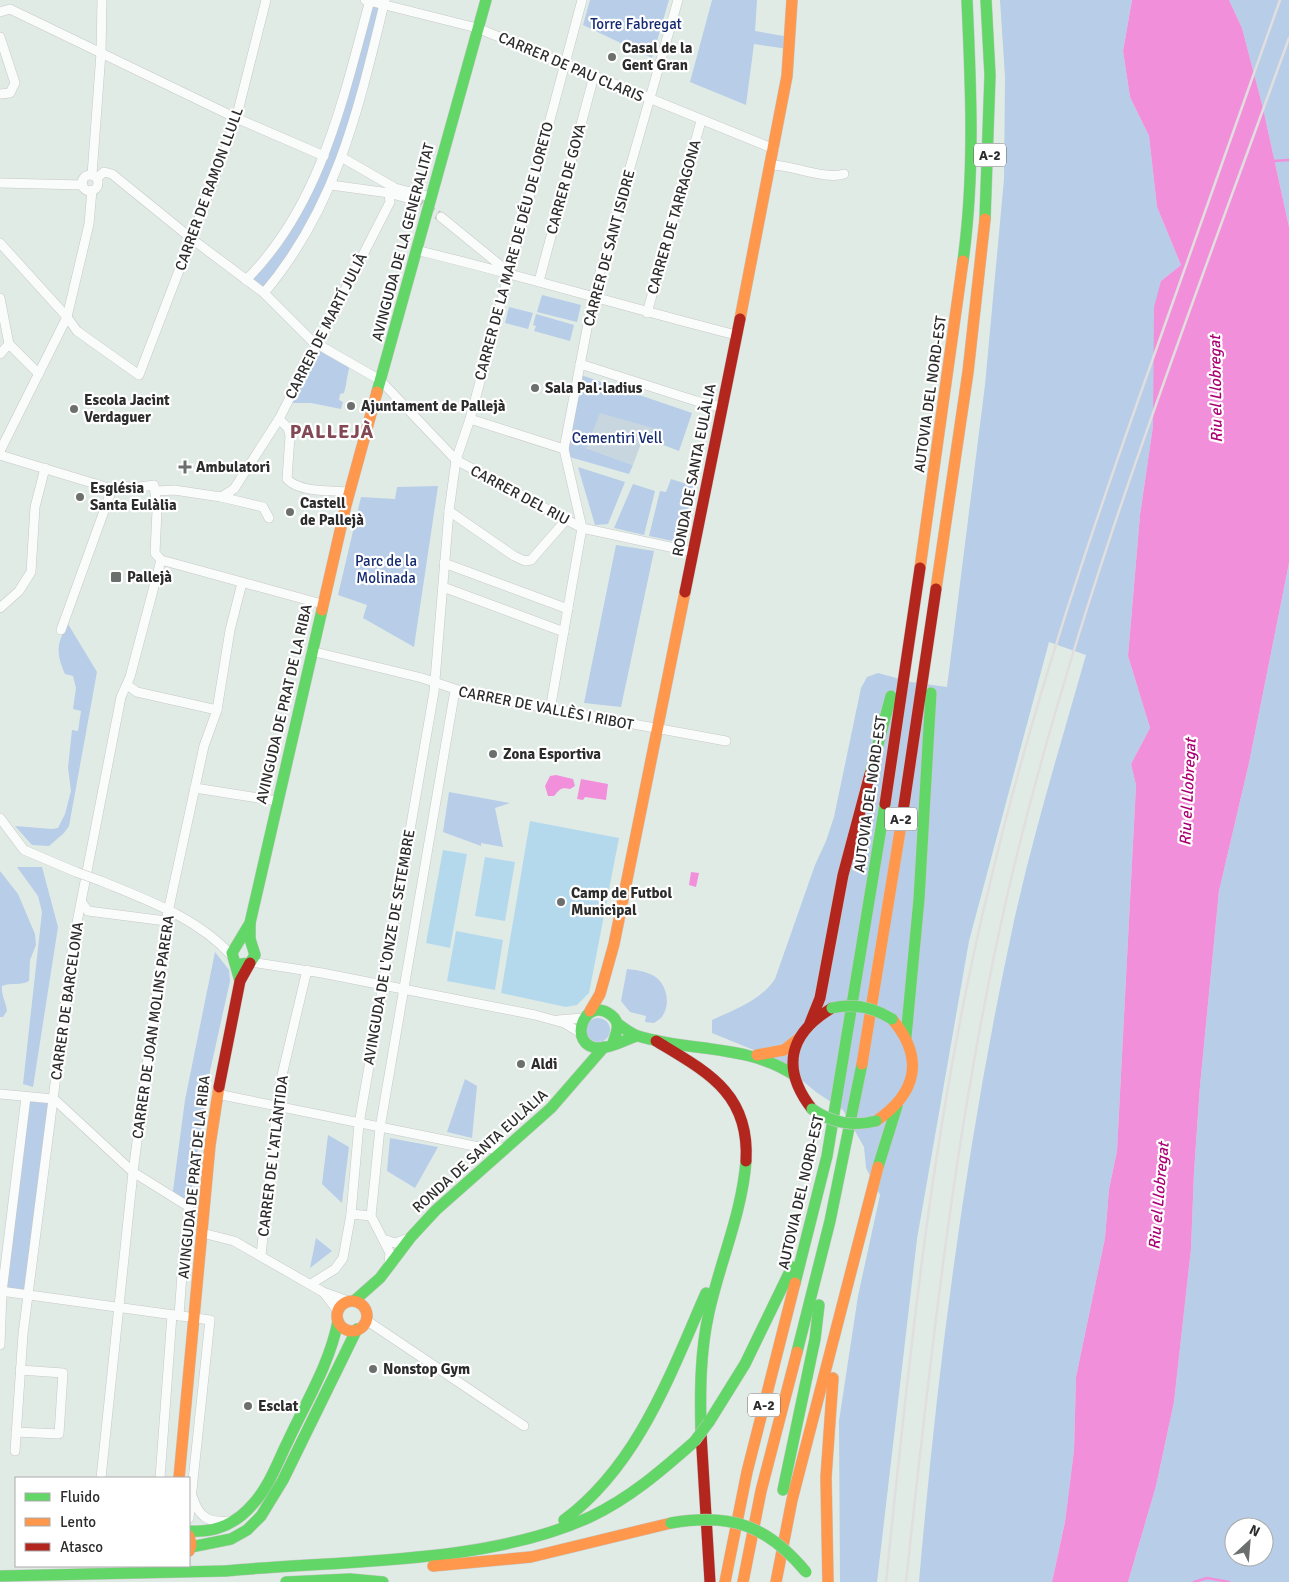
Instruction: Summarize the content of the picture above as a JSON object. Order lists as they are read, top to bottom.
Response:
{
  "streets": {
    "main road": [
      "A-2",
      "AVINGUDA DE LA GENERALITAT",
      "AUTOVIA DEL NORD-EST",
      "RONDA DE SANTA EULÀLIA",
      "AVINGUDA DE PRAT DE LA RIBA"
    ],
    "street": [
      "CARRER DE PAU CLARIS",
      "CARRER DE GOYA",
      "CARRER DE RAMON LLULL",
      "CARRER DE TARRAGONA",
      "CARRER DE SANT ISIDRE",
      "CARRER DE LA MARE DE DÉU DE LORETO",
      "CARRER DE MARTÍ JULIÀ",
      "CARRER DEL RIU",
      "CARRER DE VALLÈS I RIBOT",
      "AVINGUDA DE L'ONZE DE SETEMBRE",
      "CARRER DE BARCELONA",
      "CARRER DE JOAN MOLINS PARERA",
      "CARRER DE L'ATLÀNTIDA"
    ]
  },
  "crossings": [
    ["CARRER DE PAU CLARIS", "CARRER DE GOYA"],
    ["CARRER DE PAU CLARIS", "CARRER DE TARRAGONA"],
    ["CARRER DE PAU CLARIS", "AVINGUDA DE LA GENERALITAT"],
    ["CARRER DE PAU CLARIS", "CARRER DE SANT ISIDRE"],
    ["CARRER DE PAU CLARIS", "CARRER DE LA MARE DE DÉU DE LORETO"],
    ["CARRER DE PAU CLARIS", "RONDA DE SANTA EULÀLIA"],
    ["CARRER DE RAMON LLULL", "CARRER DEL RIU"],
    ["AVINGUDA DE LA GENERALITAT", "CARRER DEL RIU"],
    ["AVINGUDA DE LA GENERALITAT", "AVINGUDA DE PRAT DE LA RIBA"],
    ["CARRER DE SANT ISIDRE", "CARRER DEL RIU"],
    ["CARRER DE LA MARE DE DÉU DE LORETO", "CARRER DEL RIU"],
    ["CARRER DE LA MARE DE DÉU DE LORETO", "CARRER DE VALLÈS I RIBOT"],
    ["CARRER DE LA MARE DE DÉU DE LORETO", "AVINGUDA DE L'ONZE DE SETEMBRE"],
    ["CARRER DE MARTÍ JULIÀ", "CARRER DEL RIU"],
    ["RONDA DE SANTA EULÀLIA", "CARRER DEL RIU"],
    ["RONDA DE SANTA EULÀLIA", "CARRER DE VALLÈS I RIBOT"],
    ["AVINGUDA DE PRAT DE LA RIBA", "CARRER DE VALLÈS I RIBOT"],
    ["CARRER DE VALLÈS I RIBOT", "AVINGUDA DE L'ONZE DE SETEMBRE"]
  ],
  "districts": ["PALLEJÀ"],
  "water": ["Riu el Llobregat"],
  "parks": ["Torre Fabregat", "Cementiri Vell", "Parc de la Molinada"],
  "places": {
    "other": [
      "Casal de la Gent Gran",
      "Sala Pal·ladius",
      "Ajuntament de Pallejà",
      "Escola Jacint Verdaguer",
      "Església Santa Eulàlia",
      "Castell de Pallejà",
      "Zona Esportiva",
      "Camp de Futbol Municipal",
      "Aldi",
      "Nonstop Gym",
      "Esclat"
    ],
    "health": ["Ambulatori"],
    "transit": ["Pallejà"]
  },
  "legend": ["Fluido", "Lento", "Atasco"],
  "north": "top right"
}
